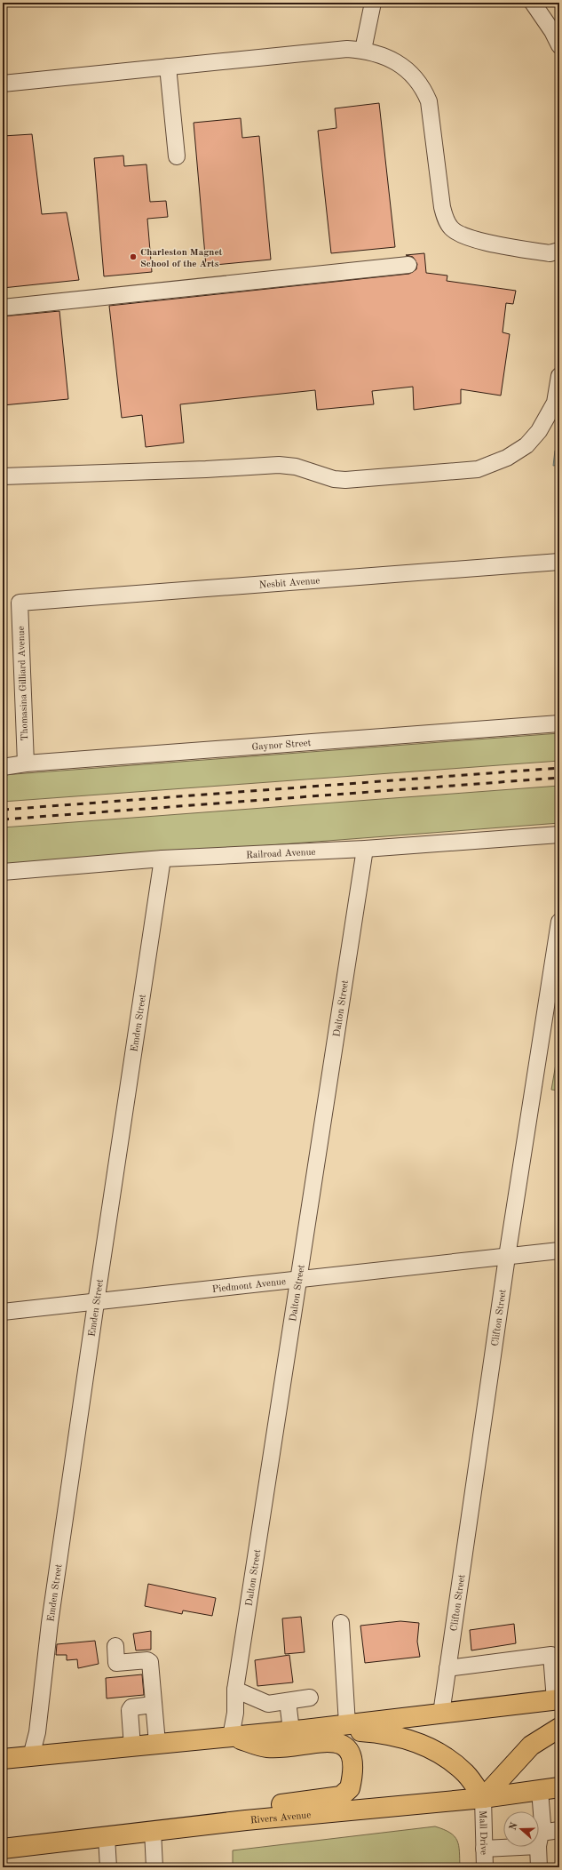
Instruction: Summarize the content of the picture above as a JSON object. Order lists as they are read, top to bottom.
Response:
{
  "streets": {
    "main road": ["Rivers Avenue"],
    "street": [
      "Nesbit Avenue",
      "Thomasina Gilliard Avenue",
      "Gaynor Street",
      "Railroad Avenue",
      "Dalton Street",
      "Emden Street",
      "Piedmont Avenue",
      "Clifton Street",
      "Mall Drive"
    ]
  },
  "crossings": [
    ["Nesbit Avenue", "Thomasina Gilliard Avenue"],
    ["Thomasina Gilliard Avenue", "Gaynor Street"],
    ["Railroad Avenue", "Dalton Street"],
    ["Railroad Avenue", "Emden Street"],
    ["Dalton Street", "Piedmont Avenue"],
    ["Emden Street", "Piedmont Avenue"],
    ["Piedmont Avenue", "Clifton Street"],
    ["Rivers Avenue", "Mall Drive"]
  ],
  "places": ["Charleston Magnet School of the Arts"],
  "north": "left"
}
